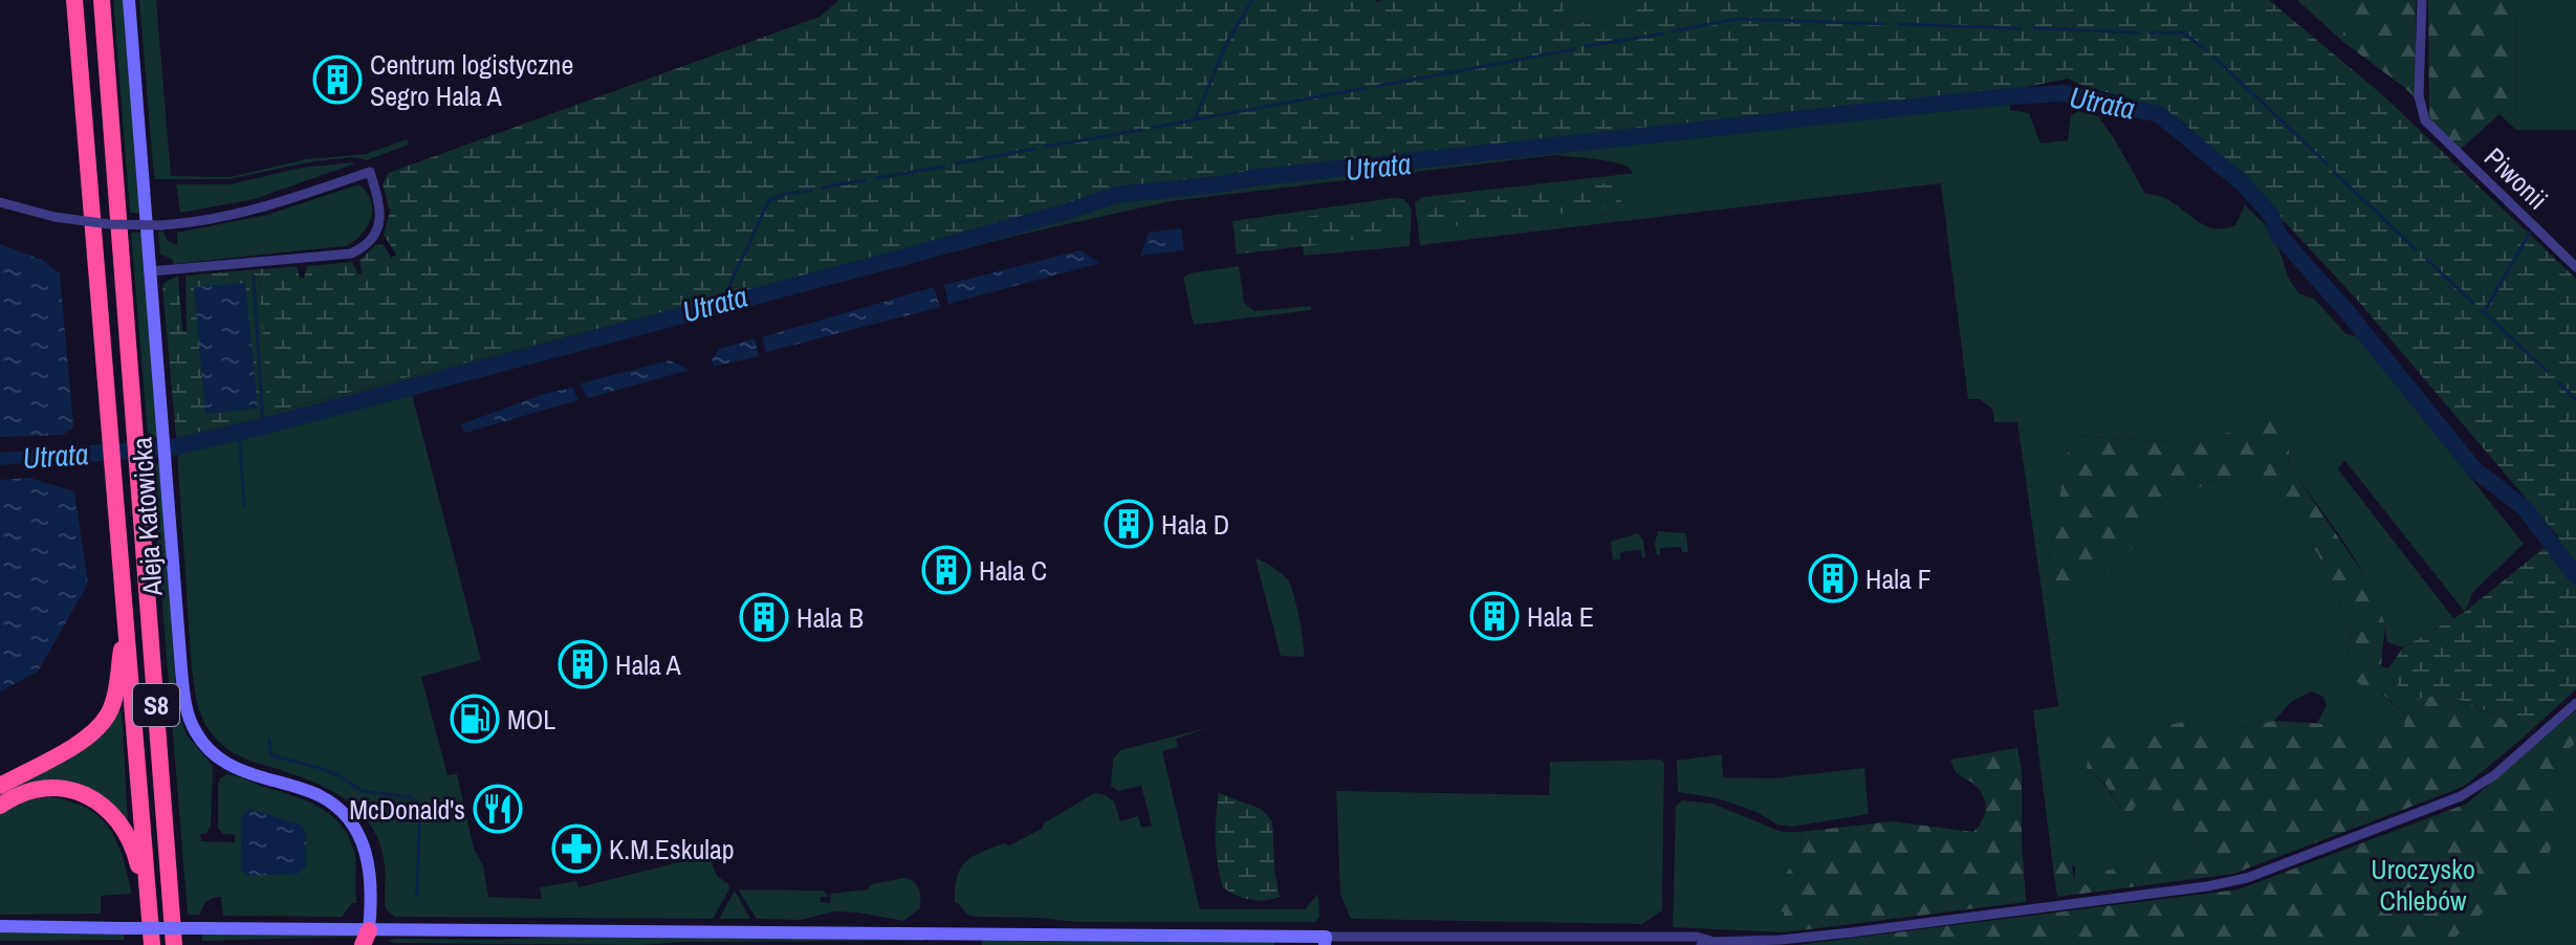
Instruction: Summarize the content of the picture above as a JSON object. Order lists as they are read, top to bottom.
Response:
{
  "streets": {
    "highway": ["S8"],
    "street": ["Piwonii", "Aleja Katowicka"]
  },
  "water": ["Utrata"],
  "parks": ["Uroczysko Chlebów"],
  "places": {
    "building": [
      "Centrum logistyczne Segro Hala A",
      "Hala D",
      "Hala C",
      "Hala F",
      "Hala E",
      "Hala B",
      "Hala A"
    ],
    "fuel station": ["MOL"],
    "restaurant": ["McDonald's"],
    "pharmacy": ["K.M.Eskulap"]
  }
}
